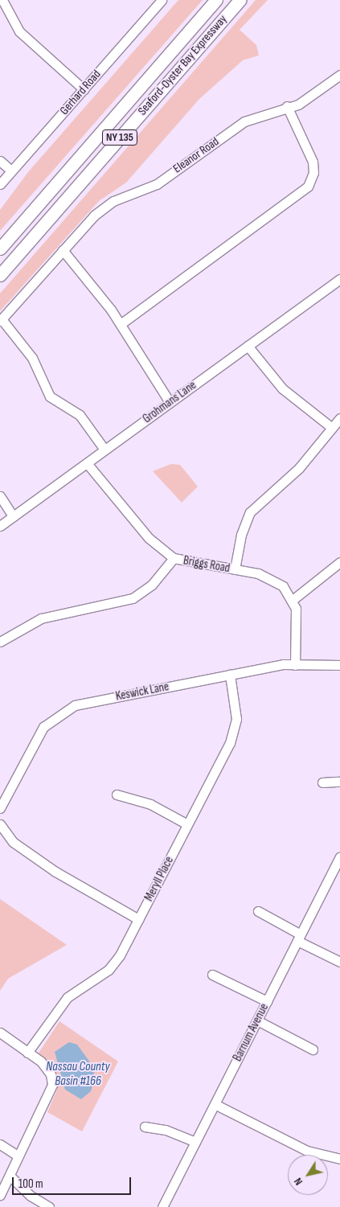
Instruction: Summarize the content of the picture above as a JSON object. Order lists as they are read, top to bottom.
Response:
{
  "streets": {
    "highway": ["Seaford-Oyster Bay Expressway", "NY 135"],
    "street": [
      "Gerhard Road",
      "Eleanor Road",
      "Grohmans Lane",
      "Briggs Road",
      "Keswick Lane",
      "Meryll Place",
      "Barnum Avenue"
    ]
  },
  "crossings": [
    ["Grohmans Lane", "Briggs Road"],
    ["Keswick Lane", "Meryll Place"]
  ],
  "water": ["Nassau County Basin #166"],
  "scale_bar": "100 m",
  "north": "bottom left"
}
